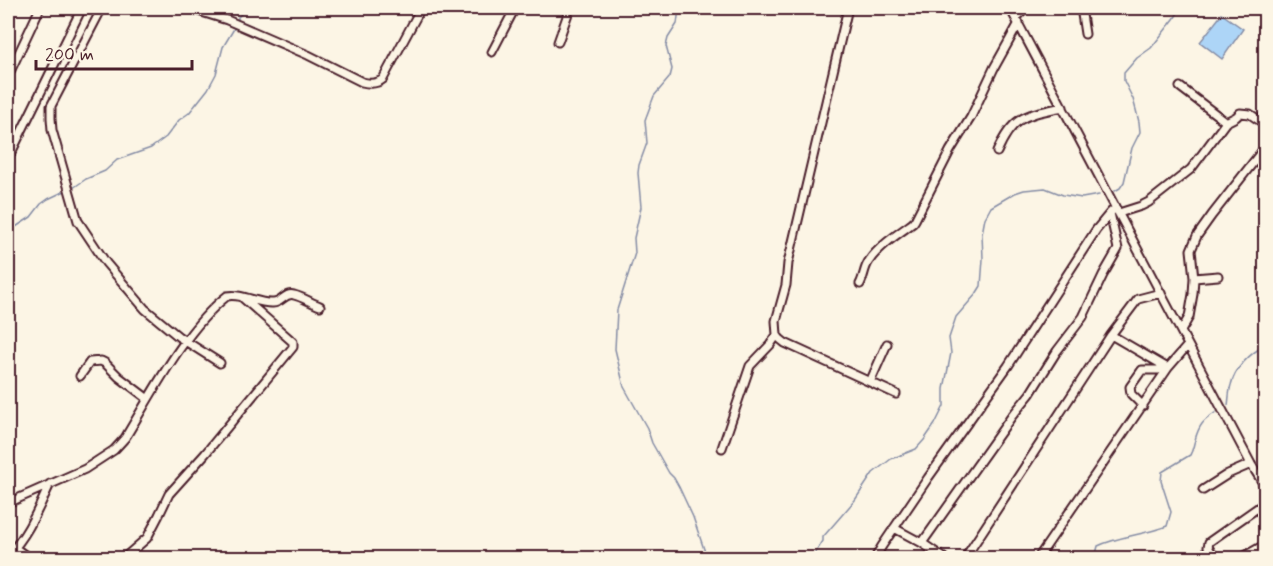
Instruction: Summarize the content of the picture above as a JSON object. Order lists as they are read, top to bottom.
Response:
{
  "scale_bar": "200 m"
}
